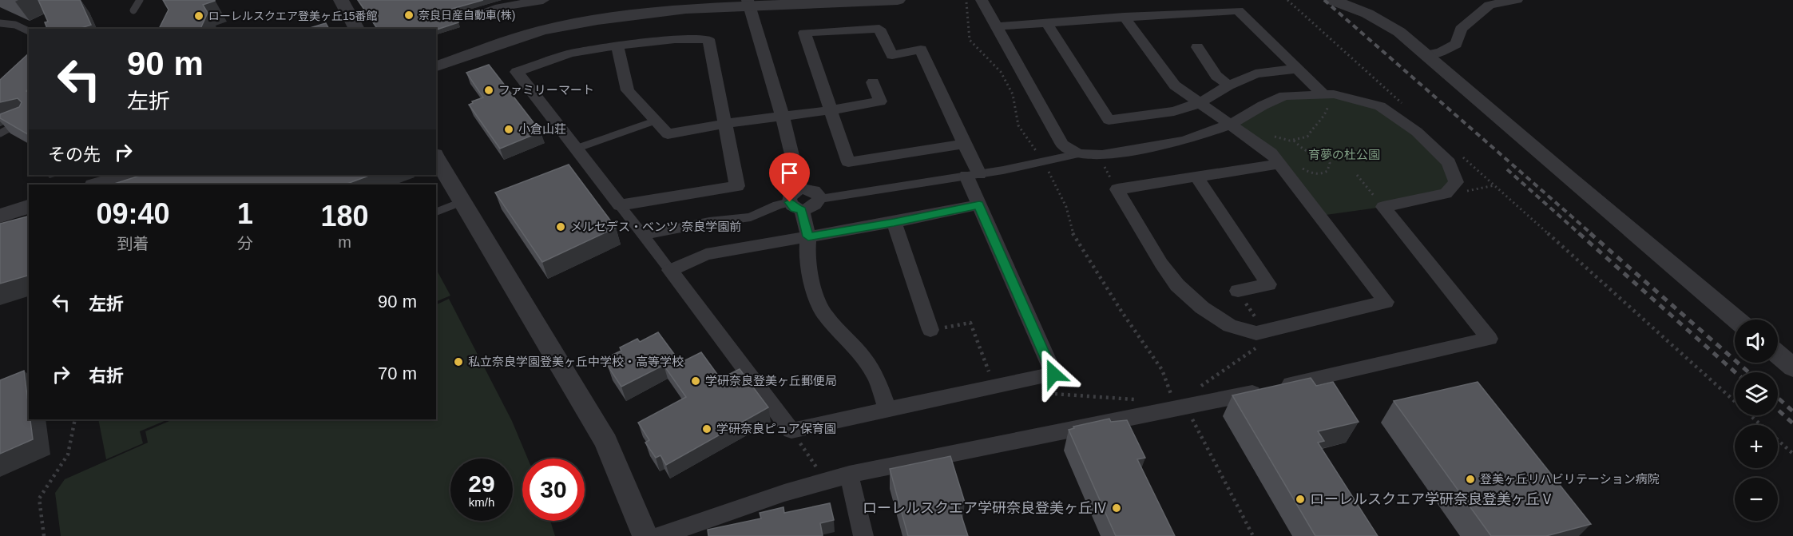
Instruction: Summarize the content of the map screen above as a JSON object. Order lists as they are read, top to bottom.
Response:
{
  "parks": ["育夢の杜公園"],
  "places": [
    "奈良日産自動車(株)",
    "ローレルスクエア登美ヶ丘15番館",
    "ファミリーマート",
    "小倉山荘",
    "メルセデス・ベンツ 奈良学園前",
    "私立奈良学園登美ヶ丘中学校・高等学校",
    "学研奈良登美ヶ丘郵便局",
    "学研奈良ピュア保育園",
    "登美ヶ丘リハビリテーション病院",
    "ローレルスクエア学研奈良登美ヶ丘Ⅴ",
    "ローレルスクエア学研奈良登美ヶ丘Ⅳ"
  ],
  "page": {
    "turn": ["90 m", "左折"],
    "then": "その先",
    "eta": [
      "09:40",
      "到着",
      "1",
      "分",
      "180",
      "m"
    ],
    "list": [
      {
        "name": "左折",
        "value": "90 m"
      },
      {
        "name": "右折",
        "value": "70 m"
      }
    ],
    "map_buttons": ["+", "−"],
    "speed": "29 km/h",
    "limit": "30"
  }
}
